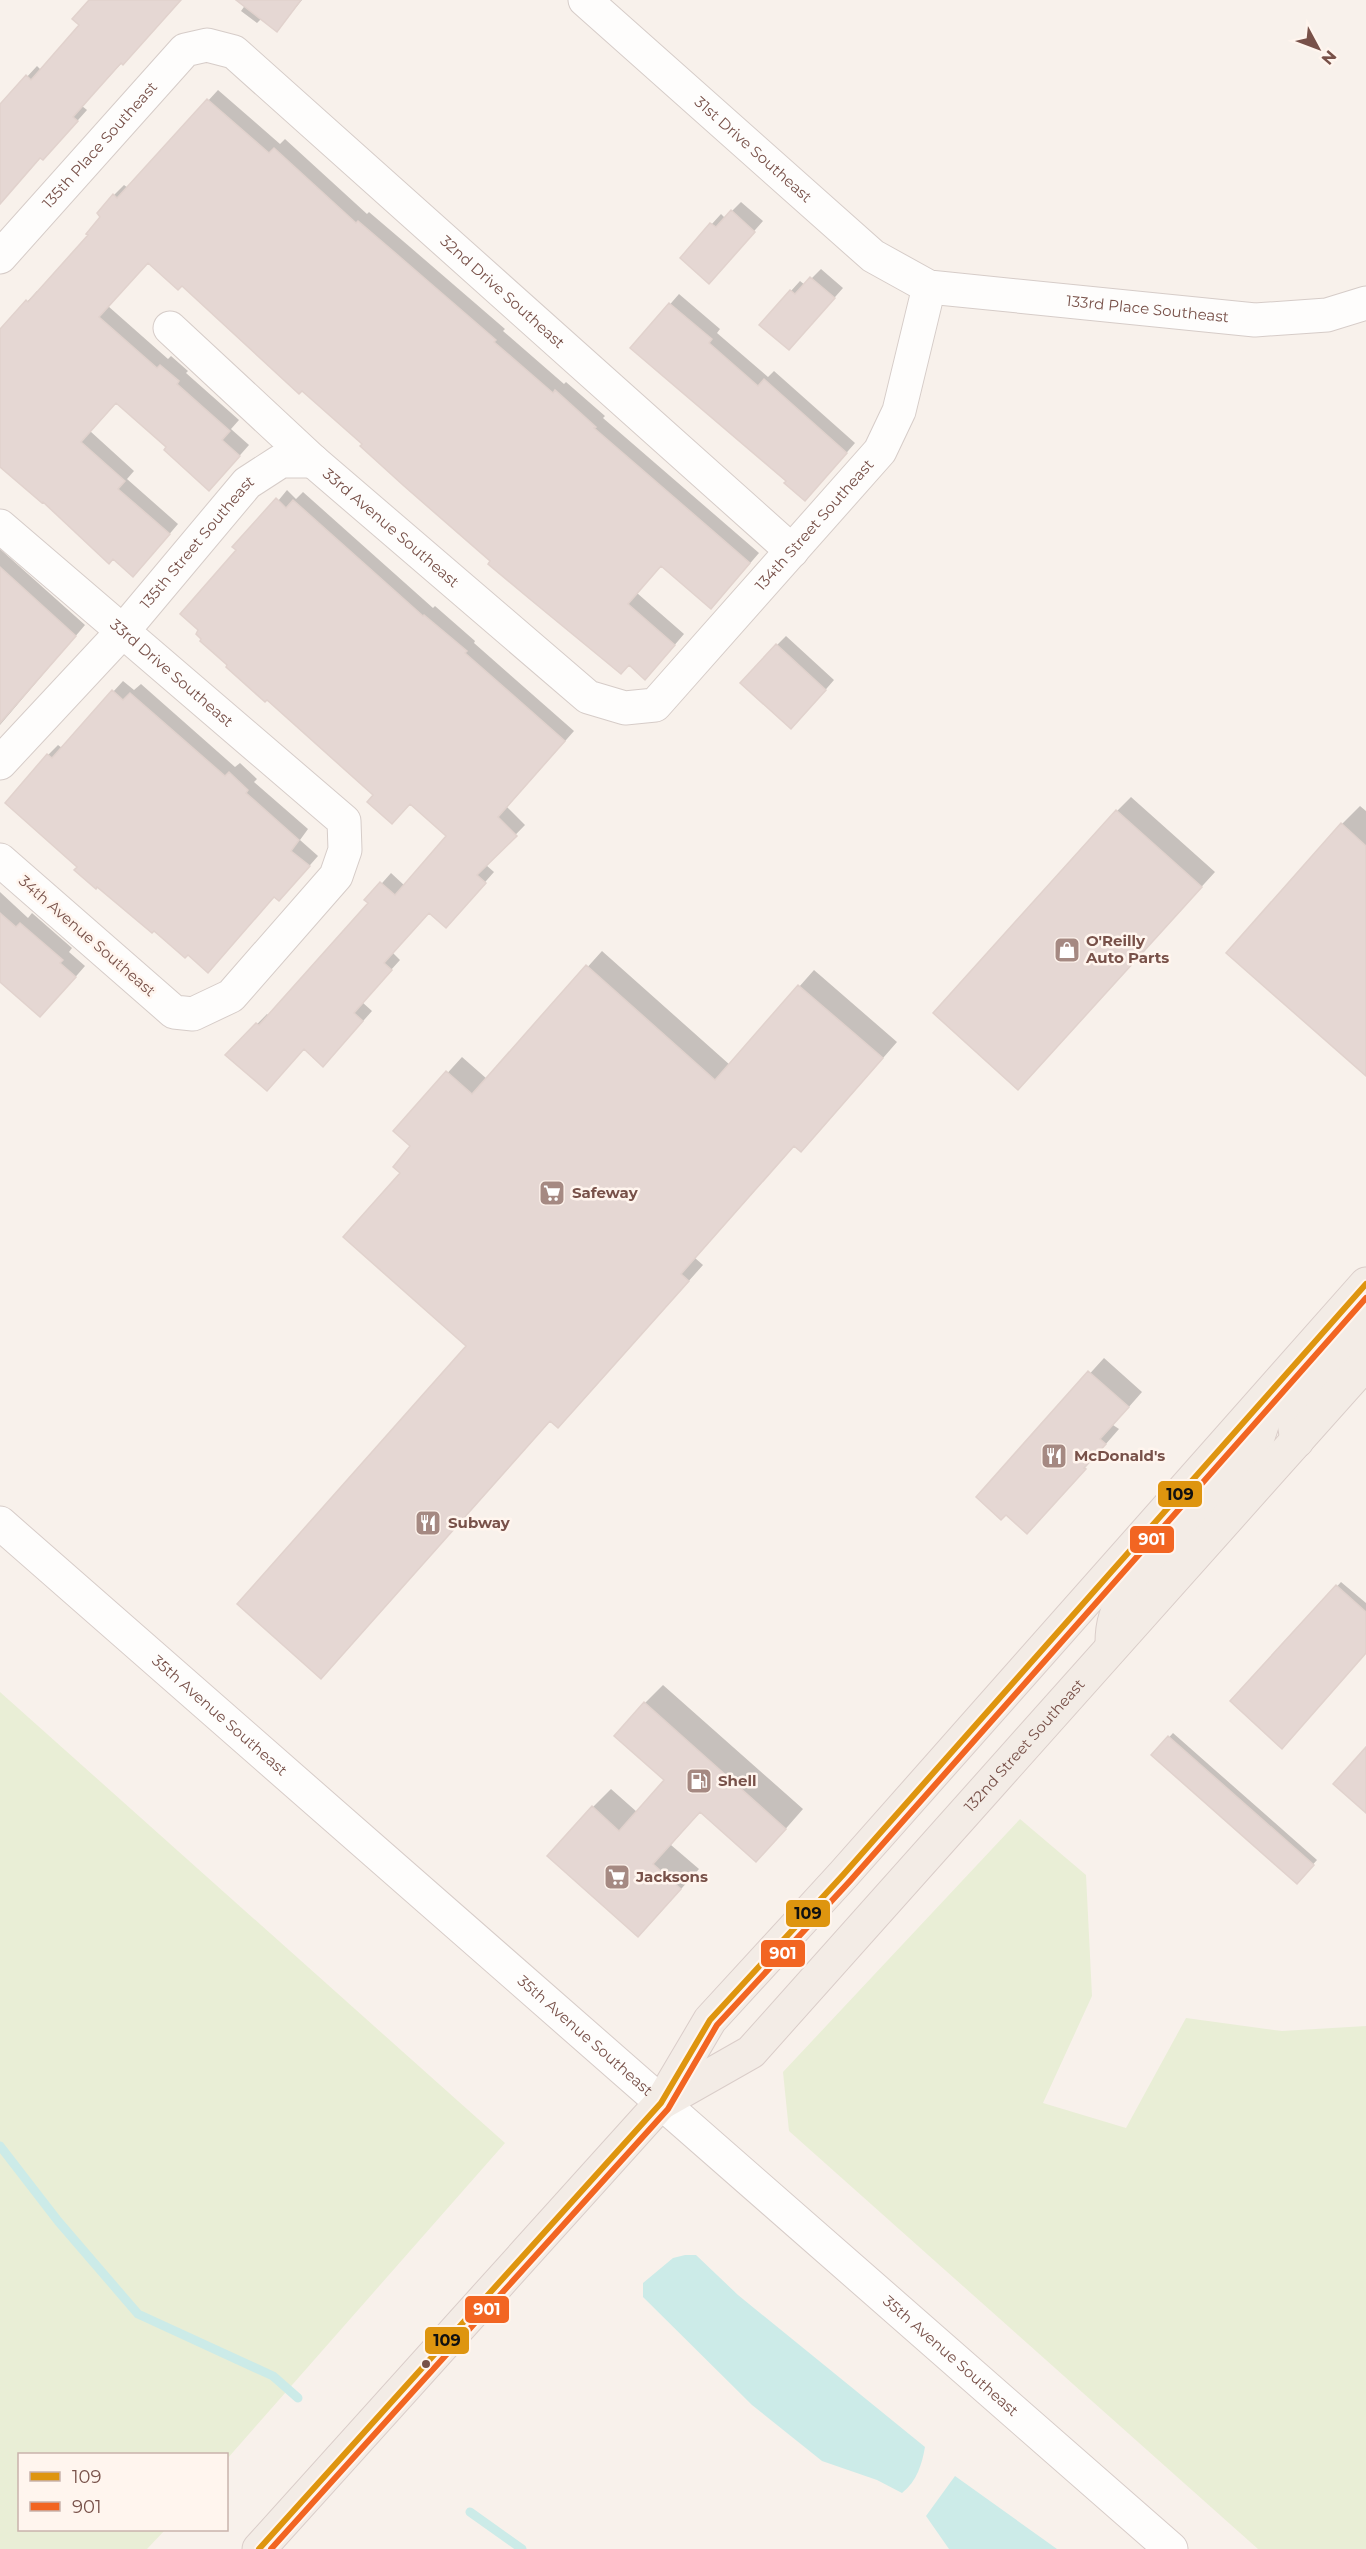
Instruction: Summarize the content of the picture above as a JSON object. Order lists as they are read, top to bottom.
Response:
{
  "streets": {
    "main road": ["132nd Street Southeast"],
    "street": [
      "135th Place Southeast",
      "31st Drive Southeast",
      "32nd Drive Southeast",
      "133rd Place Southeast",
      "134th Street Southeast",
      "33rd Avenue Southeast",
      "135th Street Southeast",
      "33rd Drive Southeast",
      "34th Avenue Southeast",
      "35th Avenue Southeast"
    ]
  },
  "crossings": [
    ["135th Place Southeast", "32nd Drive Southeast"],
    ["31st Drive Southeast", "133rd Place Southeast"],
    ["31st Drive Southeast", "134th Street Southeast"],
    ["32nd Drive Southeast", "134th Street Southeast"],
    ["133rd Place Southeast", "134th Street Southeast"],
    ["134th Street Southeast", "33rd Avenue Southeast"],
    ["33rd Avenue Southeast", "135th Street Southeast"],
    ["135th Street Southeast", "33rd Drive Southeast"],
    ["33rd Drive Southeast", "34th Avenue Southeast"],
    ["35th Avenue Southeast", "132nd Street Southeast"]
  ],
  "places": {
    "shop": ["O'Reilly Auto Parts"],
    "supermarket": ["Safeway", "Jacksons"],
    "restaurant": ["McDonald's", "Subway"],
    "fuel station": ["Shell"]
  },
  "lines": ["transit line 109", "transit line 901"],
  "legend": ["109", "901"],
  "north": "bottom right"
}
